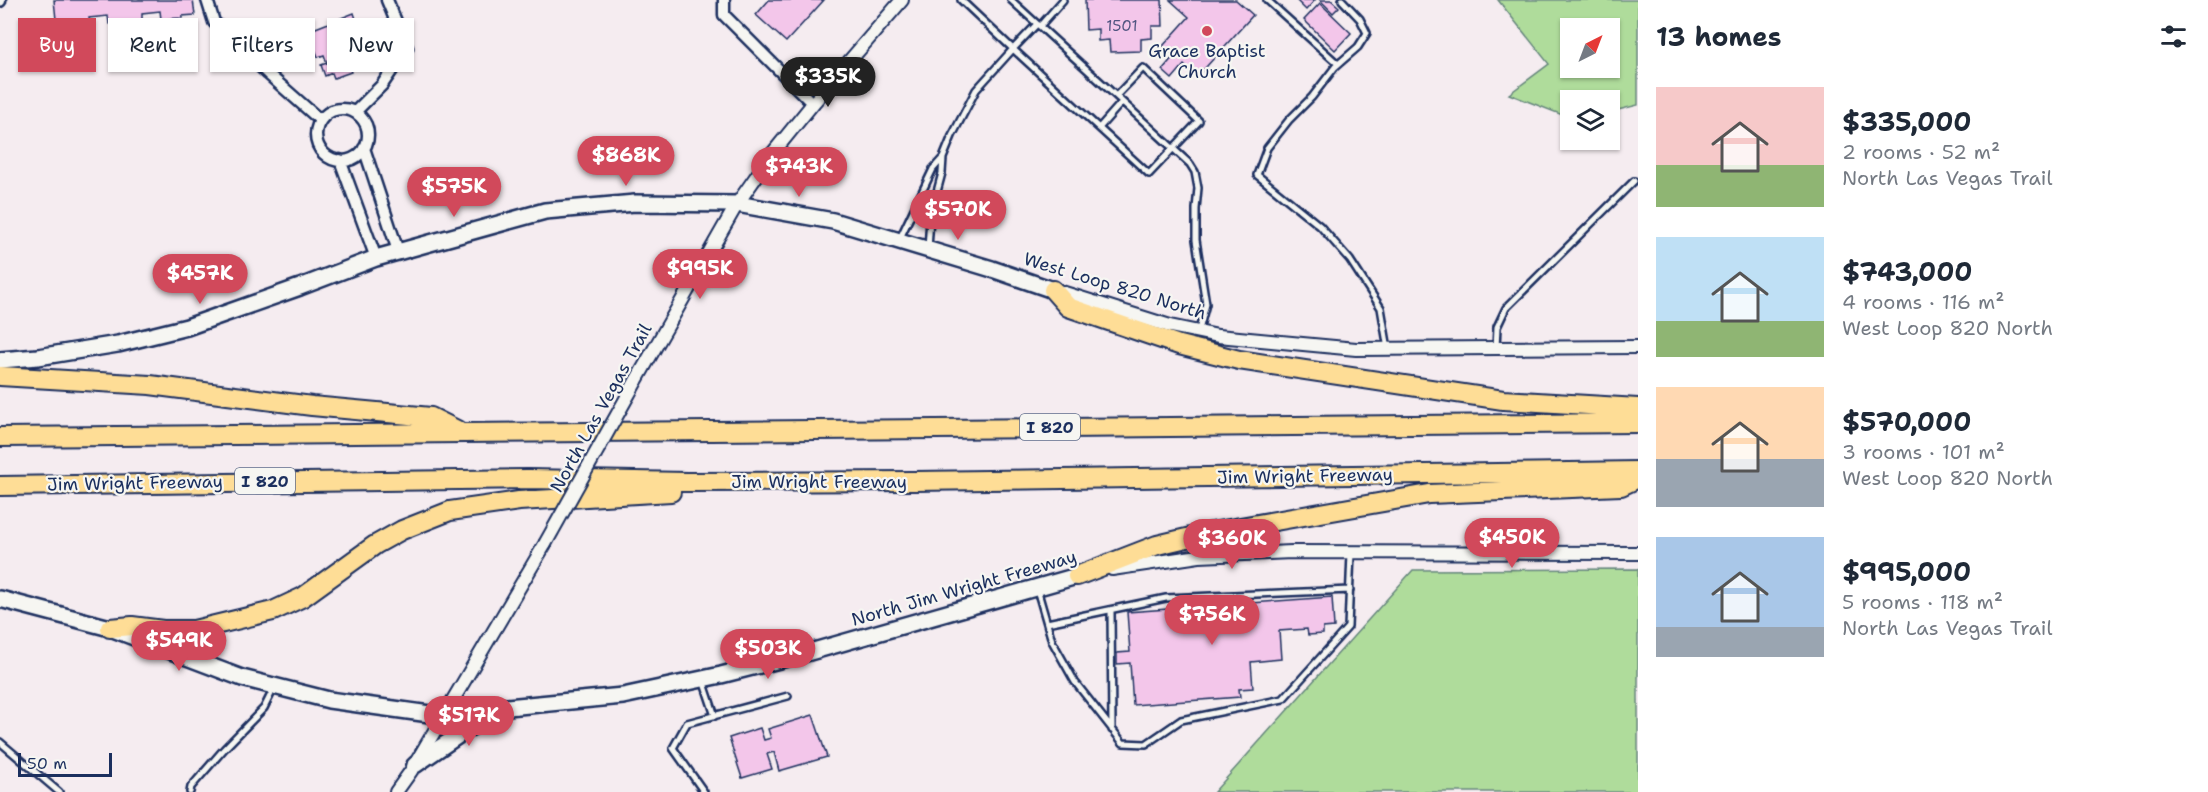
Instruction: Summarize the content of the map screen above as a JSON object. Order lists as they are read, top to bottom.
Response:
{
  "streets": {
    "highway": ["I 820", "Jim Wright Freeway"],
    "main road": ["West Loop 820 North", "North Jim Wright Freeway"],
    "street": ["North Las Vegas Trail"]
  },
  "crossings": [
    ["West Loop 820 North", "North Las Vegas Trail"],
    ["North Las Vegas Trail", "North Jim Wright Freeway"]
  ],
  "places": ["Grace Baptist Church"],
  "house_numbers": ["1501"],
  "scale_bar": "50 m",
  "north": "top right",
  "page": {
    "heading": "13 homes",
    "chip": [
      "Buy",
      "Rent",
      "Filters",
      "New"
    ],
    "price": [
      "$335K",
      "$868K",
      "$743K",
      "$575K",
      "$570K",
      "$995K",
      "$457K",
      "$450K",
      "$360K",
      "$756K",
      "$549K",
      "$503K",
      "$517K"
    ],
    "list": [
      {
        "name": "$335,000",
        "note": "2 rooms · 52 m² · North Las Vegas Trail"
      },
      {
        "name": "$743,000",
        "note": "4 rooms · 116 m² · West Loop 820 North"
      },
      {
        "name": "$570,000",
        "note": "3 rooms · 101 m² · West Loop 820 North"
      },
      {
        "name": "$995,000",
        "note": "5 rooms · 118 m² · North Las Vegas Trail"
      }
    ],
    "scale": "50 m"
  }
}
